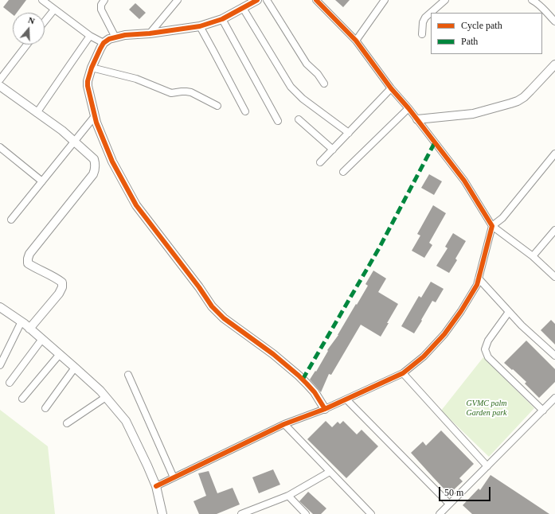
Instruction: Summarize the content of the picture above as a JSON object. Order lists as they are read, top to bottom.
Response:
{
  "parks": ["GVMC palm Garden park"],
  "legend": ["Cycle path", "Path"],
  "scale_bar": "50 m",
  "north": "top"
}
